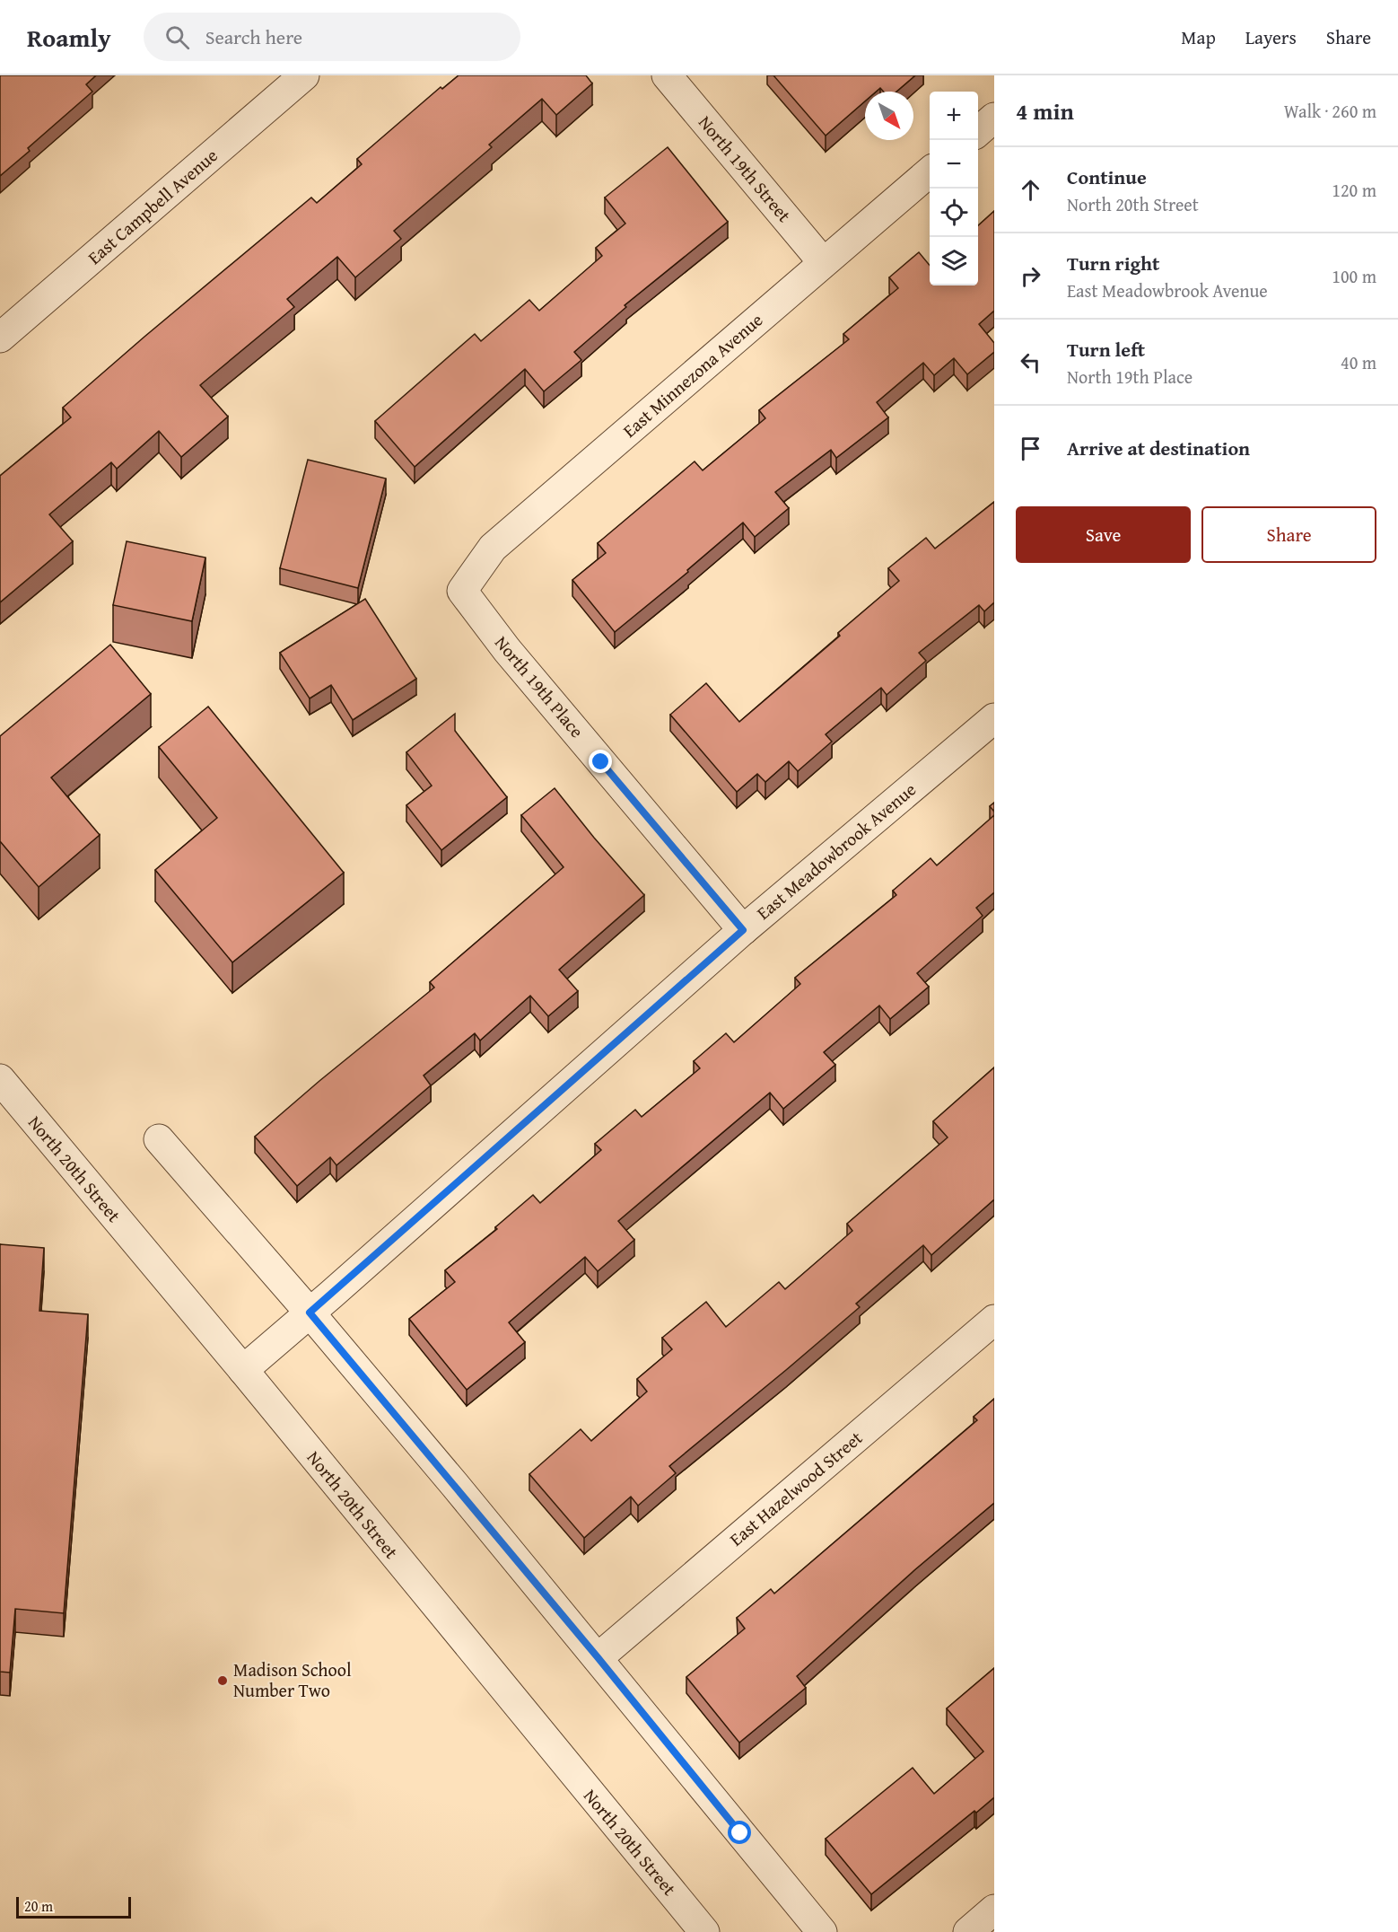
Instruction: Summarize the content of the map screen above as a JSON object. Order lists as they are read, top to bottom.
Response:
{
  "streets": {
    "street": [
      "North 19th Street",
      "East Campbell Avenue",
      "East Minnezona Avenue",
      "North 19th Place",
      "East Meadowbrook Avenue",
      "North 20th Street",
      "East Hazelwood Street"
    ]
  },
  "crossings": [
    ["North 19th Street", "East Minnezona Avenue"],
    ["East Minnezona Avenue", "North 19th Place"],
    ["North 19th Place", "East Meadowbrook Avenue"],
    ["East Meadowbrook Avenue", "North 20th Street"]
  ],
  "places": ["Madison School Number Two"],
  "scale_bar": "20 m",
  "north": "bottom right",
  "page": {
    "header": "Roamly",
    "search": "Search here",
    "nav": ["Map", "Layers", "Share"],
    "heading": ["4 min", "Walk · 260 m"],
    "map_buttons": ["+", "−"],
    "list": [
      ["Continue", "North 20th Street", "120 m"],
      ["Turn right", "East Meadowbrook Avenue", "100 m"],
      ["Turn left", "North 19th Place", "40 m"],
      "Arrive at destination"
    ],
    "buttons": ["Save", "Share"],
    "scale": "20 m"
  }
}
